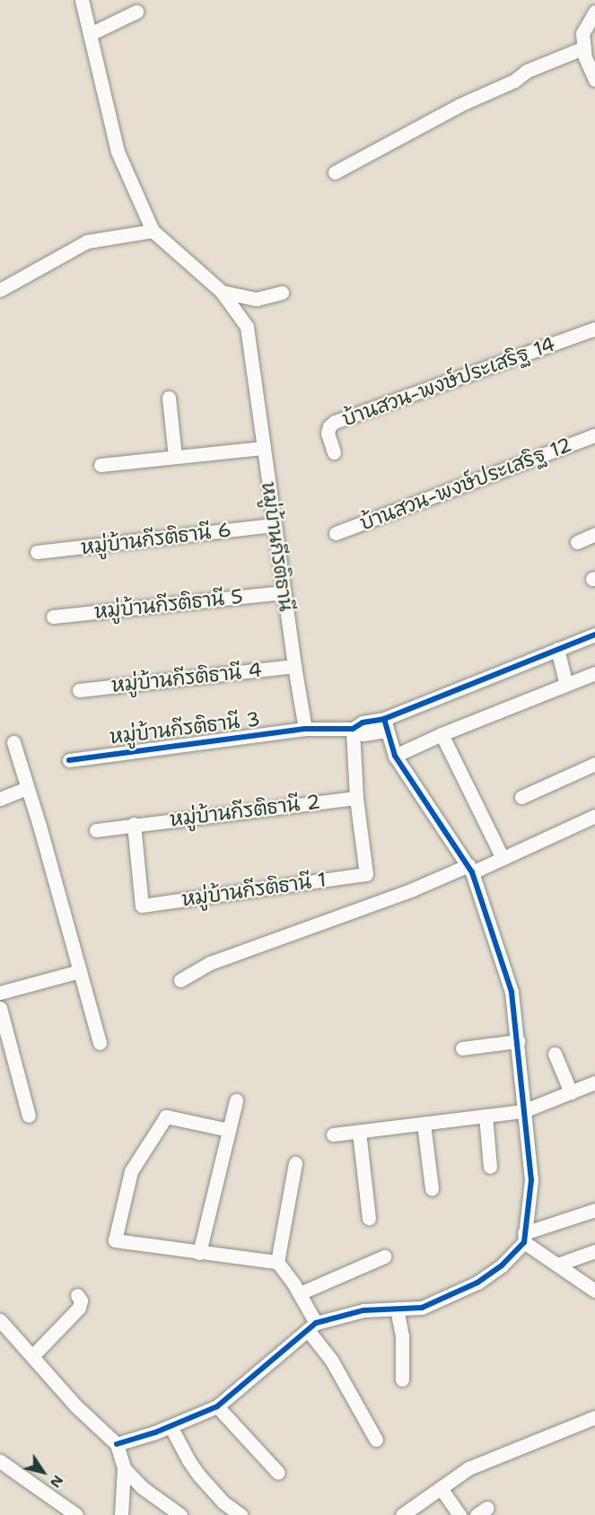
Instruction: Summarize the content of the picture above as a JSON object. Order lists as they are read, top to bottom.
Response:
{
  "streets": {
    "street": [
      "บ้านสวน-พงษ์ประเสริฐ 14",
      "บ้านสวน-พงษ์ประเสริฐ 12",
      "หมู่บ้านกีรติธานี 6",
      "หมู่บ้านกีรติธานี",
      "หมู่บ้านกีรติธานี 5",
      "หมู่บ้านกีรติธานี 4",
      "หมู่บ้านกีรติธานี 3",
      "หมู่บ้านกีรติธานี 2",
      "หมู่บ้านกีรติธานี 1"
    ]
  },
  "crossings": [
    ["หมู่บ้านกีรติธานี 6", "หมู่บ้านกีรติธานี"],
    ["หมู่บ้านกีรติธานี", "หมู่บ้านกีรติธานี 5"],
    ["หมู่บ้านกีรติธานี", "หมู่บ้านกีรติธานี 4"],
    ["หมู่บ้านกีรติธานี", "หมู่บ้านกีรติธานี 3"],
    ["หมู่บ้านกีรติธานี 2", "หมู่บ้านกีรติธานี 1"]
  ],
  "north": "bottom right"
}
